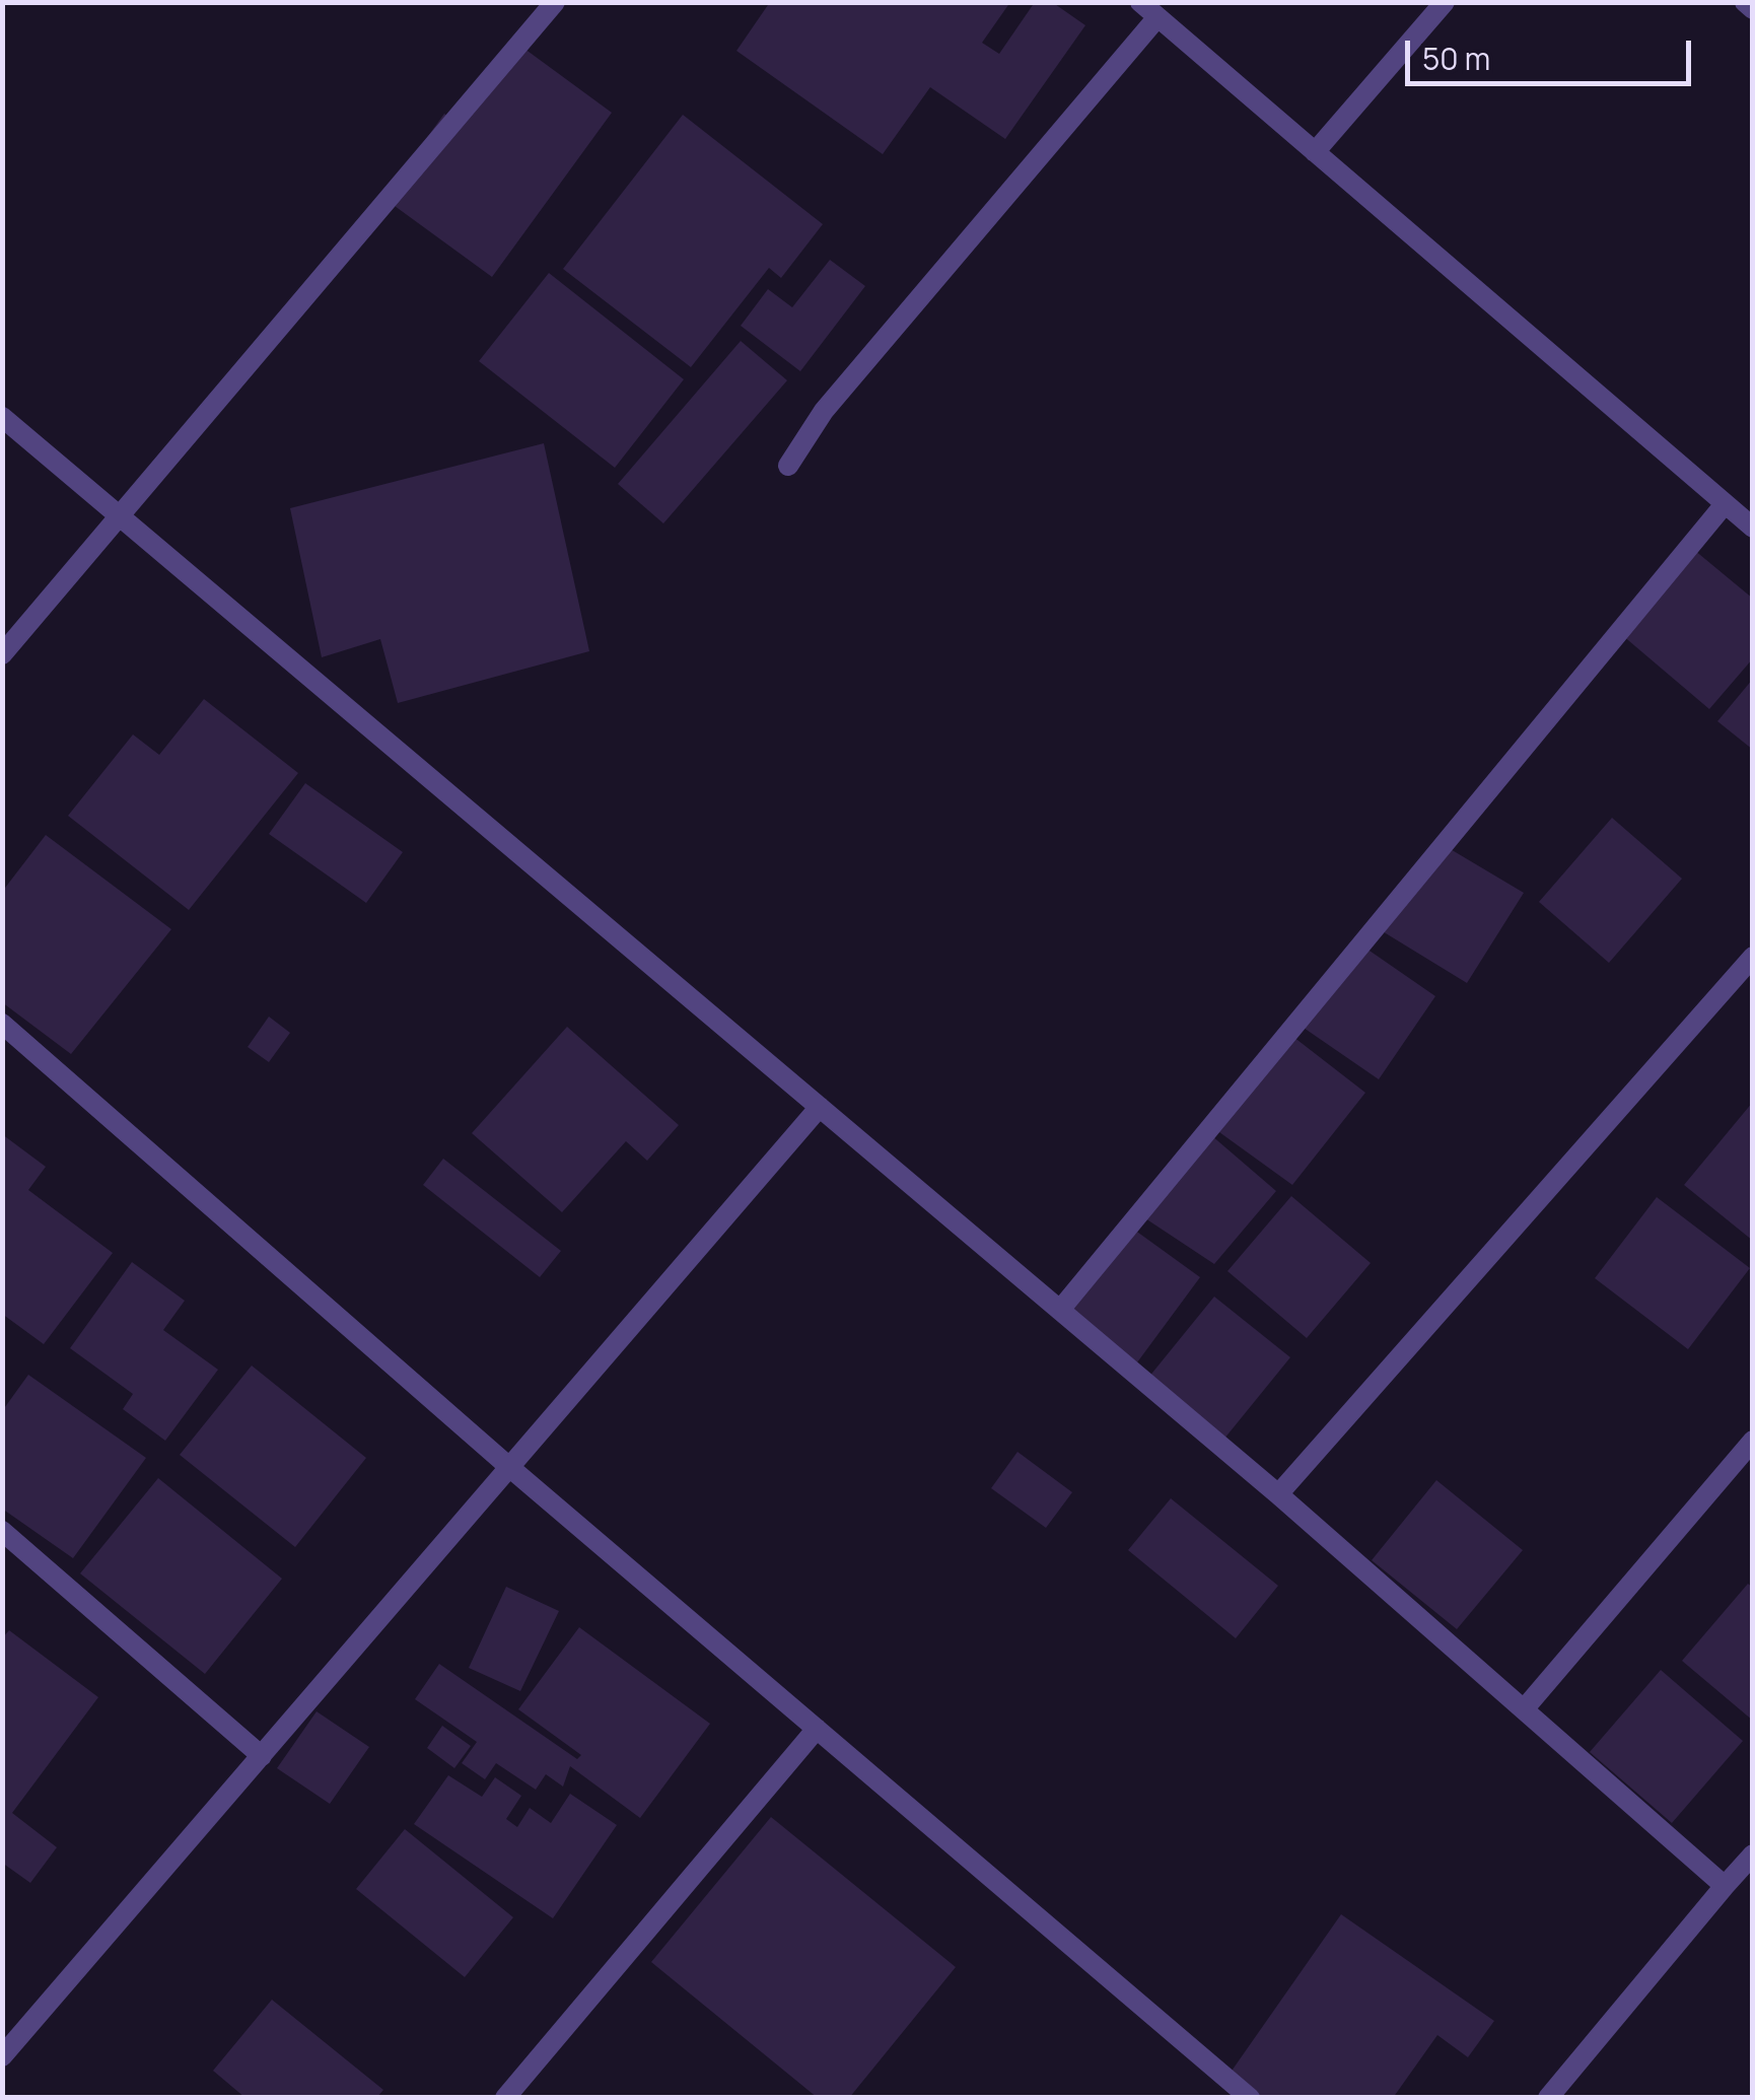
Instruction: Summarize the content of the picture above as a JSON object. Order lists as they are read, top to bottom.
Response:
{
  "scale_bar": "50 m"
}
